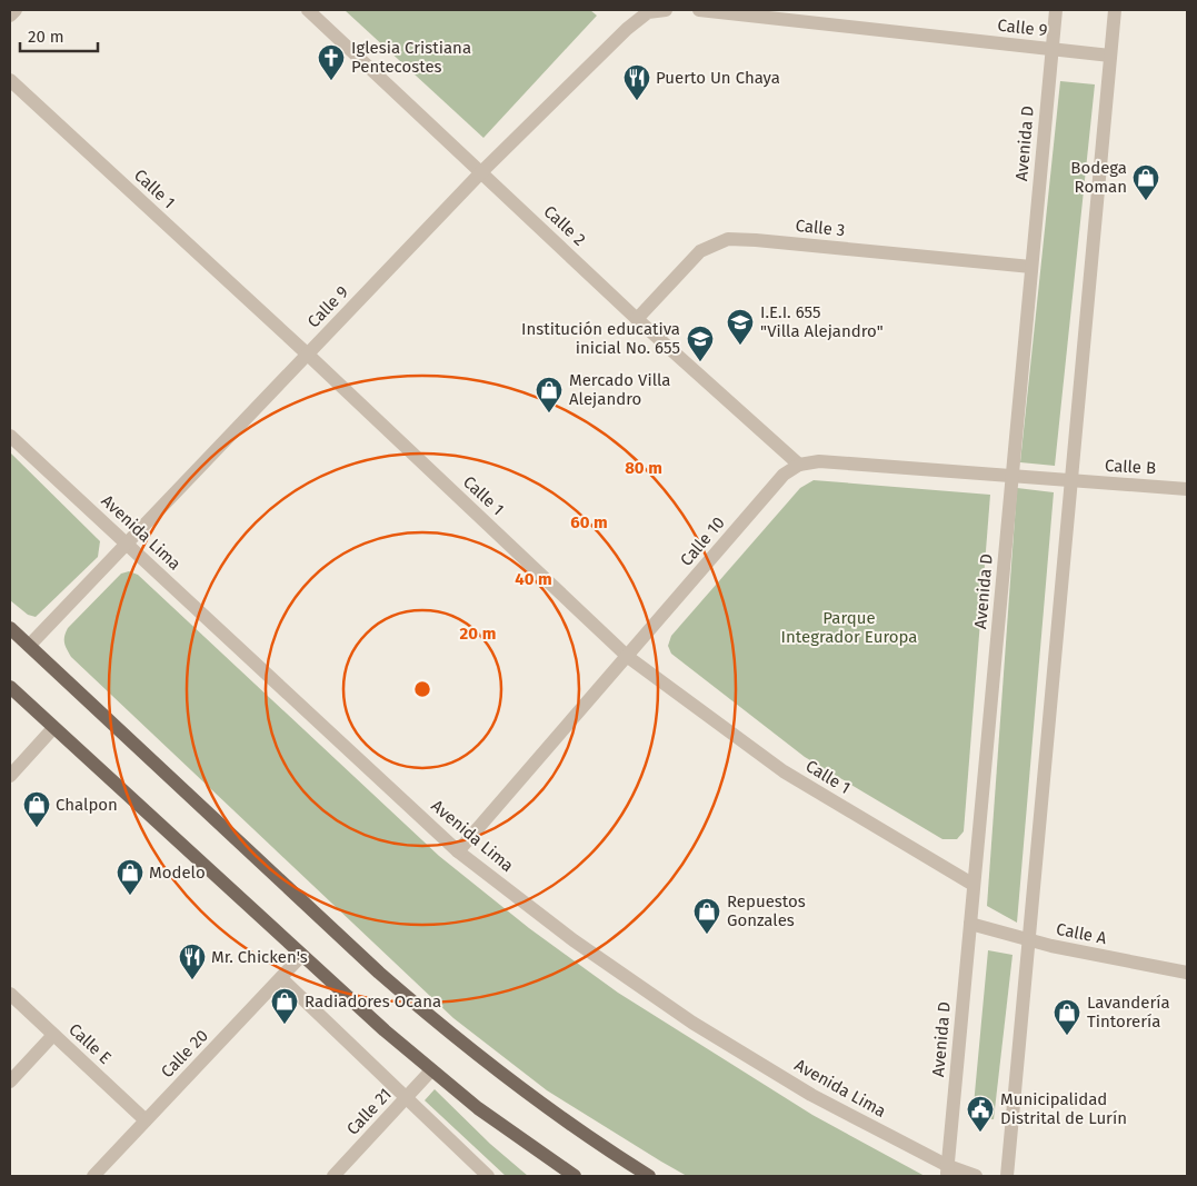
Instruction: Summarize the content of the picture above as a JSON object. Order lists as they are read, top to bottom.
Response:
{
  "streets": {
    "street": [
      "Calle 9",
      "Avenida D",
      "Calle 1",
      "Calle 2",
      "Calle 3",
      "Calle B",
      "Avenida Lima",
      "Calle 10",
      "Calle A",
      "Calle E",
      "Calle 20",
      "Calle 21"
    ]
  },
  "crossings": [
    ["Calle 9", "Avenida D"],
    ["Calle 9", "Calle 1"],
    ["Calle 9", "Calle 2"],
    ["Calle 9", "Avenida Lima"],
    ["Avenida D", "Calle 1"],
    ["Avenida D", "Calle 3"],
    ["Avenida D", "Avenida Lima"],
    ["Avenida D", "Calle A"],
    ["Calle 1", "Calle 10"],
    ["Calle 2", "Calle 3"],
    ["Calle 2", "Calle 10"],
    ["Avenida Lima", "Calle 10"],
    ["Calle E", "Calle 20"]
  ],
  "parks": ["Parque Integrador Europa"],
  "places": {
    "church": ["Iglesia Cristiana Pentecostes"],
    "restaurant": ["Puerto Un Chaya", "Mr. Chicken's"],
    "shop": [
      "Bodega Roman",
      "Mercado Villa Alejandro",
      "Chalpon",
      "Modelo",
      "Repuestos Gonzales",
      "Radiadores Ocana",
      "Lavandería Tintorería"
    ],
    "school or university": ["I.E.I. 655 \"Villa Alejandro\"", "Institución educativa inicial No. 655"],
    "public building": ["Municipalidad Distrital de Lurín"]
  },
  "scale_bar": "20 m",
  "rings": [
    "80 m",
    "60 m",
    "40 m",
    "20 m"
  ]
}
